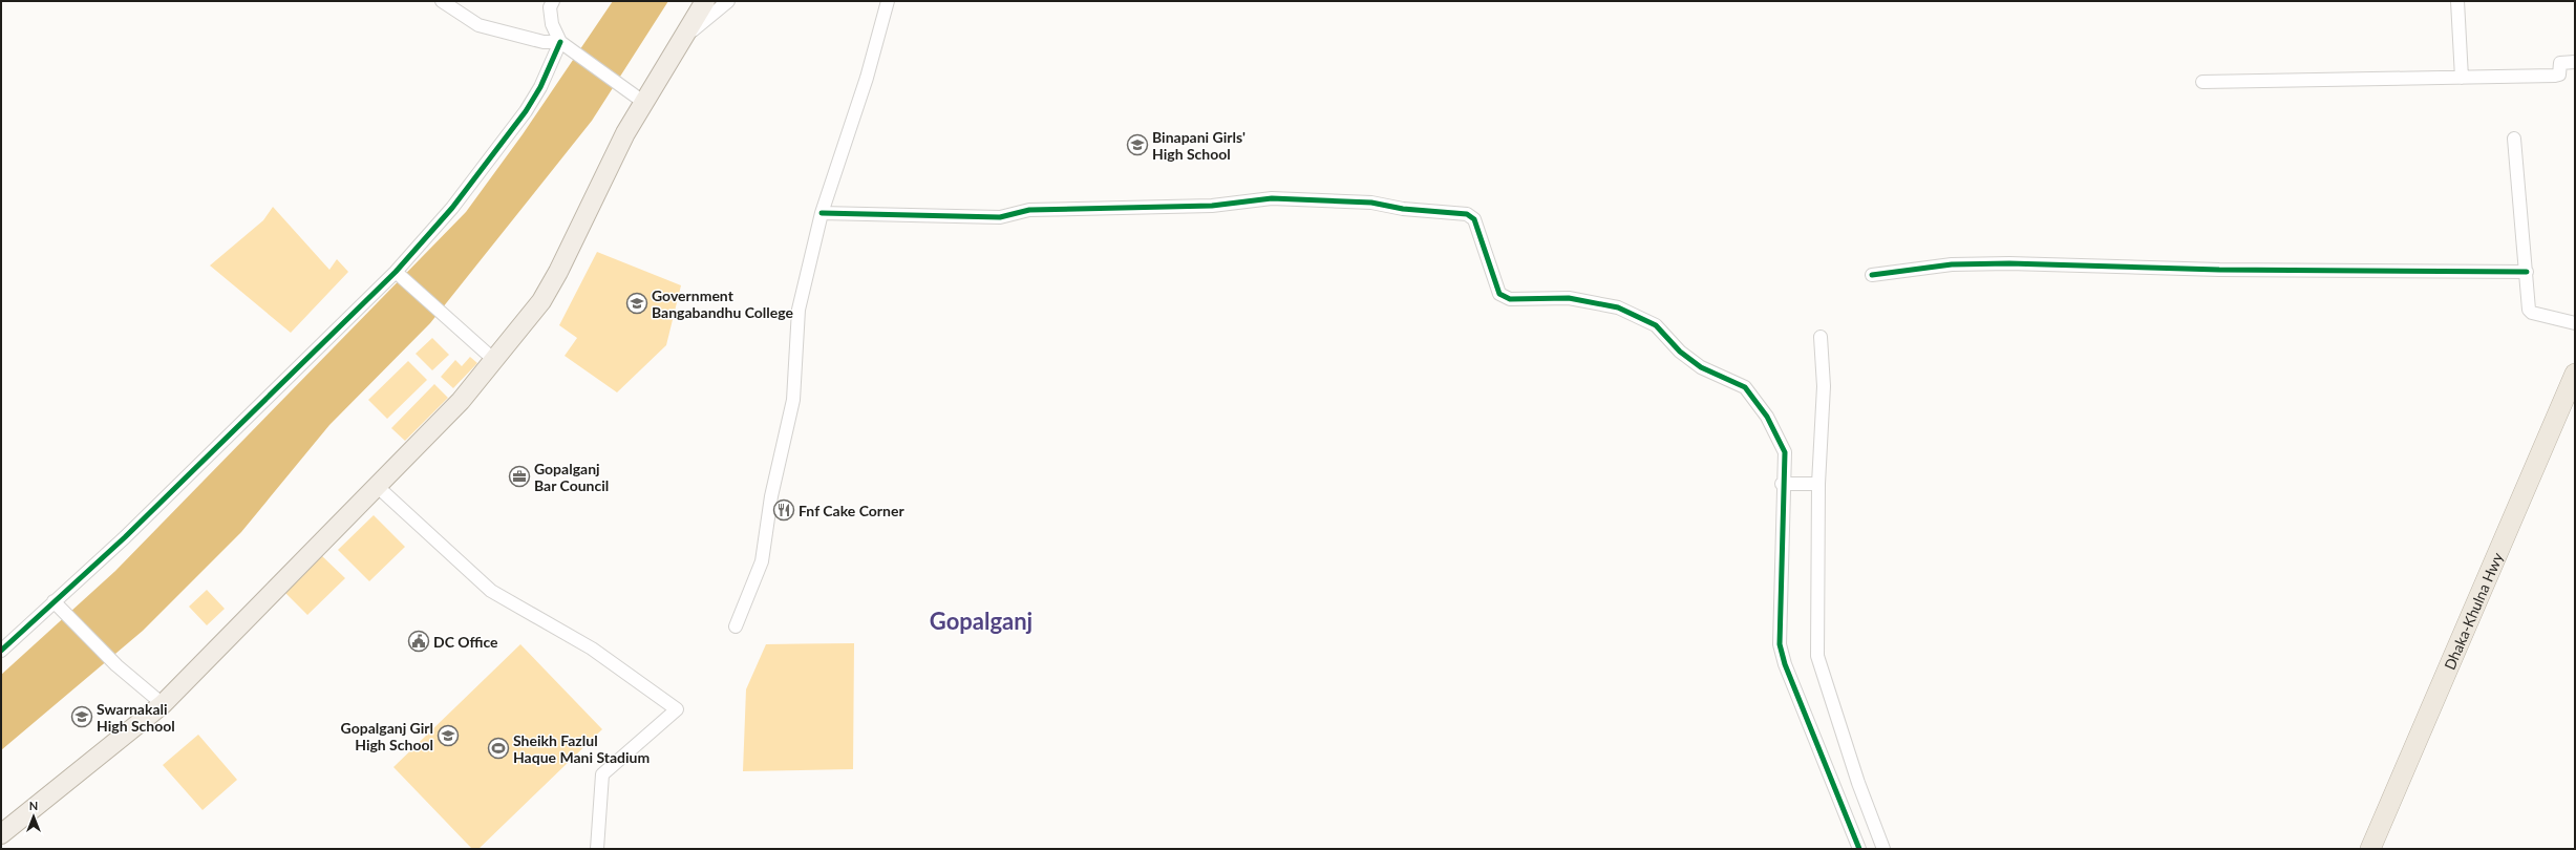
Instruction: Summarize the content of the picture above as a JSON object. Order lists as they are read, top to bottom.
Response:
{
  "streets": {
    "highway": ["Dhaka-Khulna Hwy"]
  },
  "districts": ["Gopalganj"],
  "places": {
    "school or university": [
      "Binapani Girls' High School",
      "Government Bangabandhu College",
      "Swarnakali High School",
      "Gopalganj Girl High School"
    ],
    "office": ["Gopalganj Bar Council"],
    "restaurant": ["Fnf Cake Corner"],
    "public building": ["DC Office"],
    "sports": ["Sheikh Fazlul Haque Mani Stadium"]
  },
  "north": "top"
}
